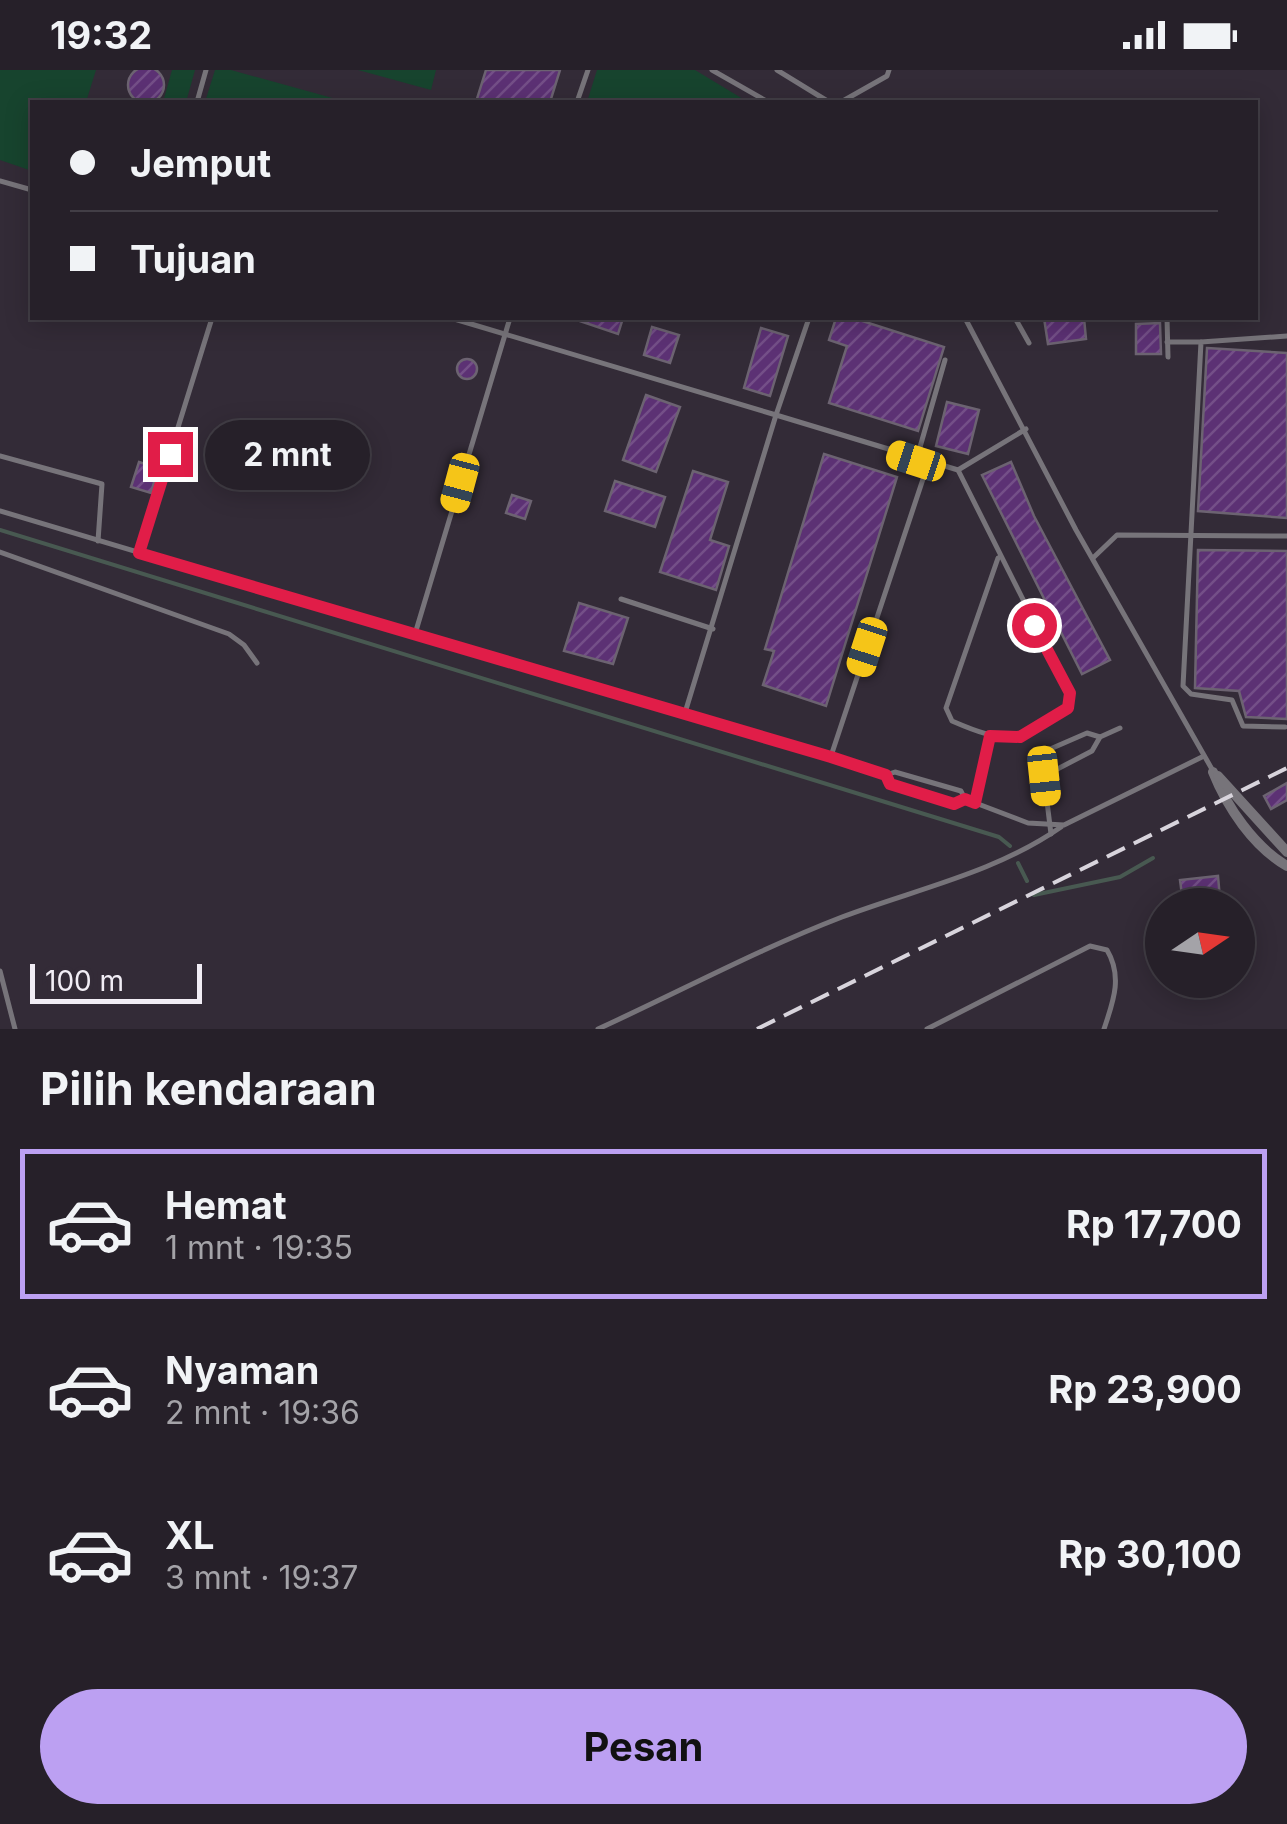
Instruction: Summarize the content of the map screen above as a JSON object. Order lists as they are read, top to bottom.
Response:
{
  "scale_bar": "100 m",
  "north": "right",
  "page": {
    "status": "19:32",
    "banner": ["Jemput", "Tujuan"],
    "bubble": "2 mnt",
    "scale": "100 m",
    "heading": "Pilih kendaraan",
    "list": [
      {
        "name": "Hemat",
        "note": "1 mnt · 19:35",
        "value": "Rp 17,700"
      },
      {
        "name": "Nyaman",
        "note": "2 mnt · 19:36",
        "value": "Rp 23,900"
      },
      {
        "name": "XL",
        "note": "3 mnt · 19:37",
        "value": "Rp 30,100"
      }
    ],
    "buttons": "Pesan"
  }
}
